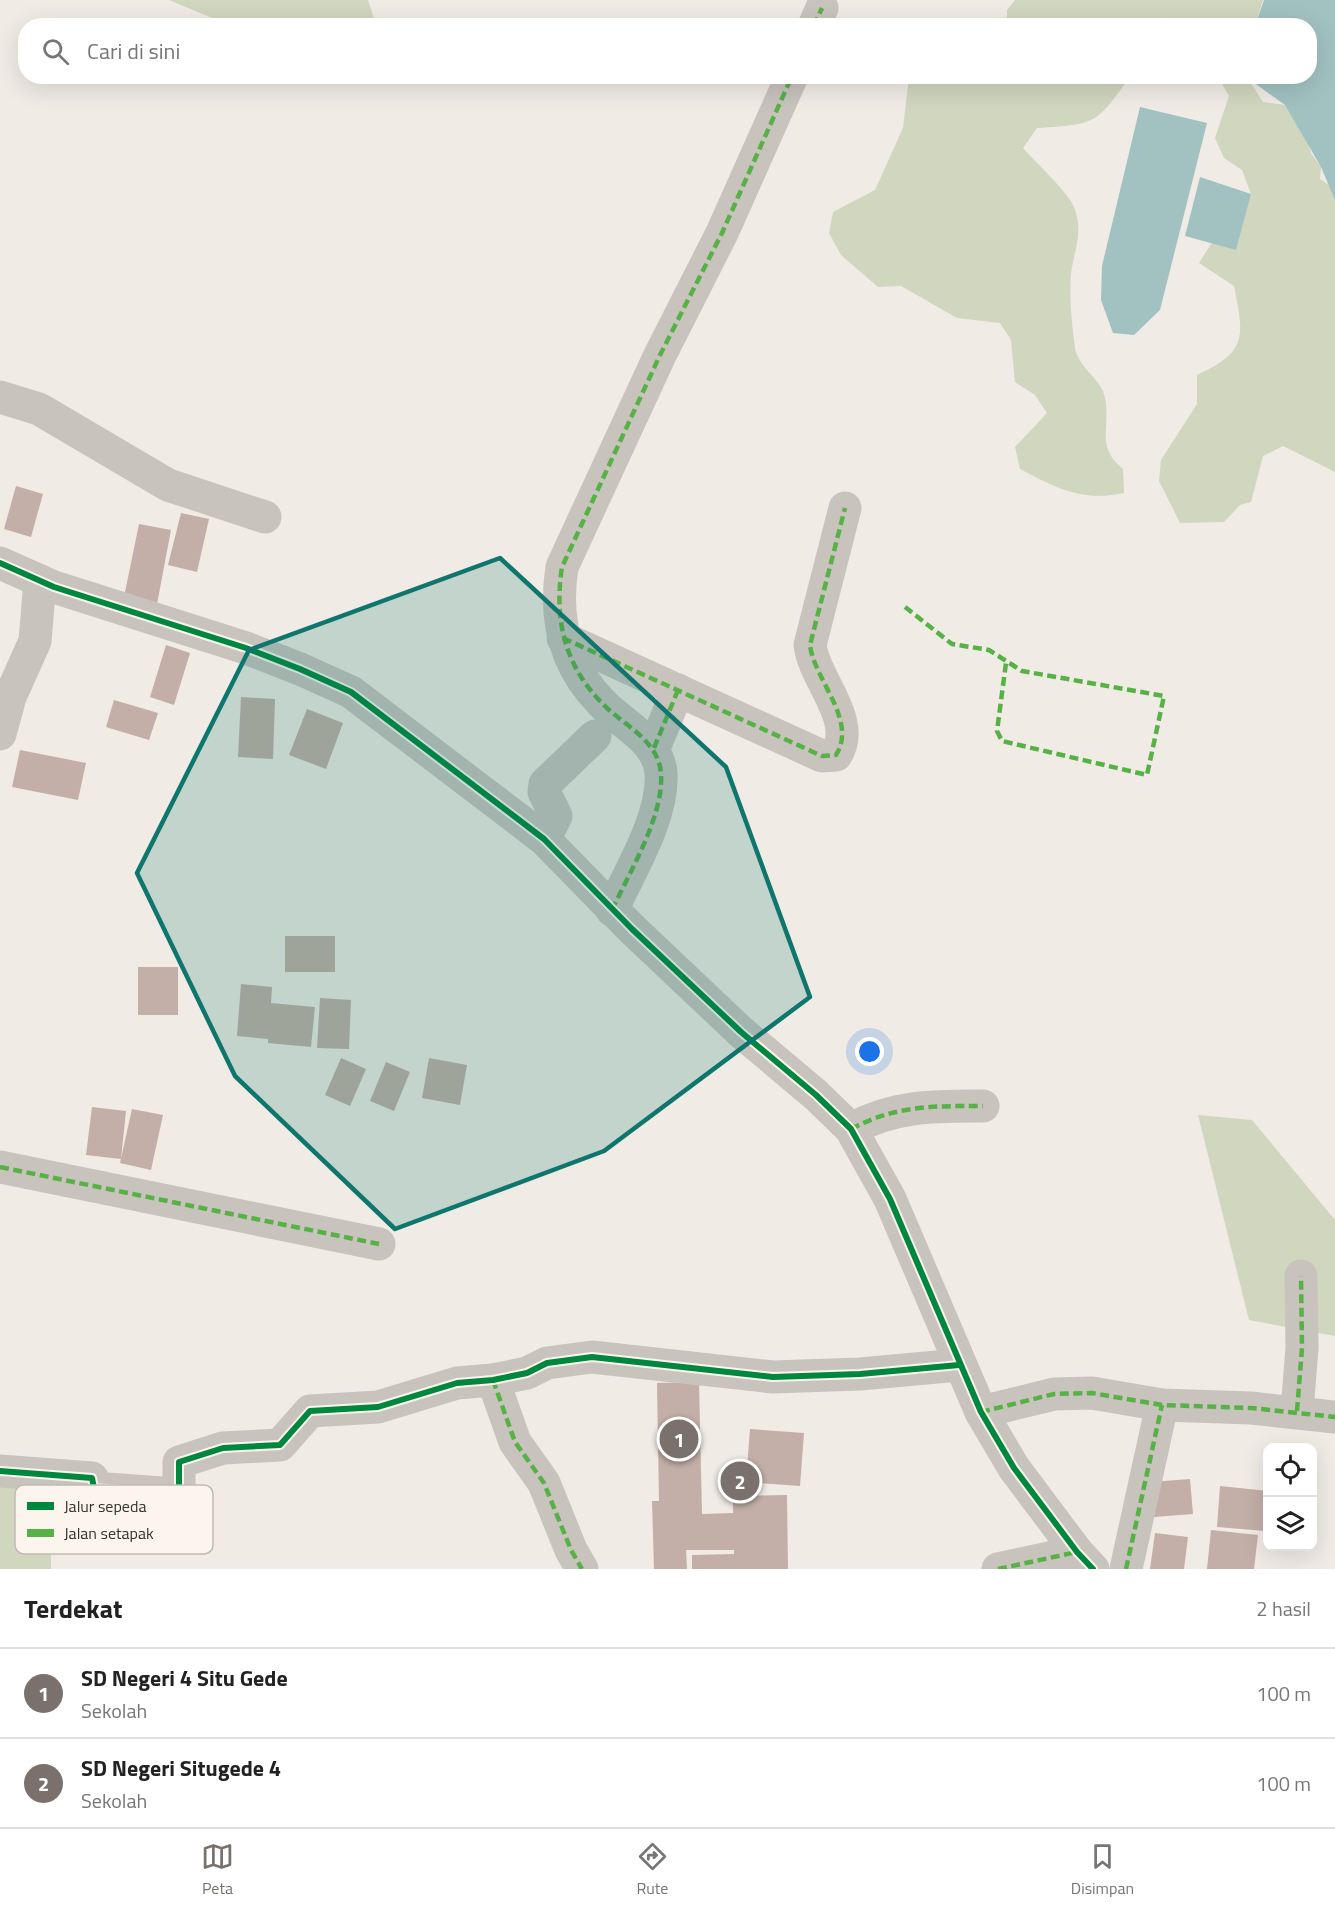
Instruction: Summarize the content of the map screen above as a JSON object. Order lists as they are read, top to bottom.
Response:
{
  "legend": ["Jalur sepeda", "Jalan setapak"],
  "page": {
    "search": "Cari di sini",
    "pins": ["1", "2"],
    "heading": ["Terdekat", "2 hasil"],
    "list": [
      {
        "mark": "1",
        "name": "SD Negeri 4 Situ Gede",
        "note": "Sekolah",
        "value": "100 m"
      },
      {
        "mark": "2",
        "name": "SD Negeri Situgede 4",
        "note": "Sekolah",
        "value": "100 m"
      }
    ],
    "nav": ["Peta", "Rute", "Disimpan"]
  }
}
